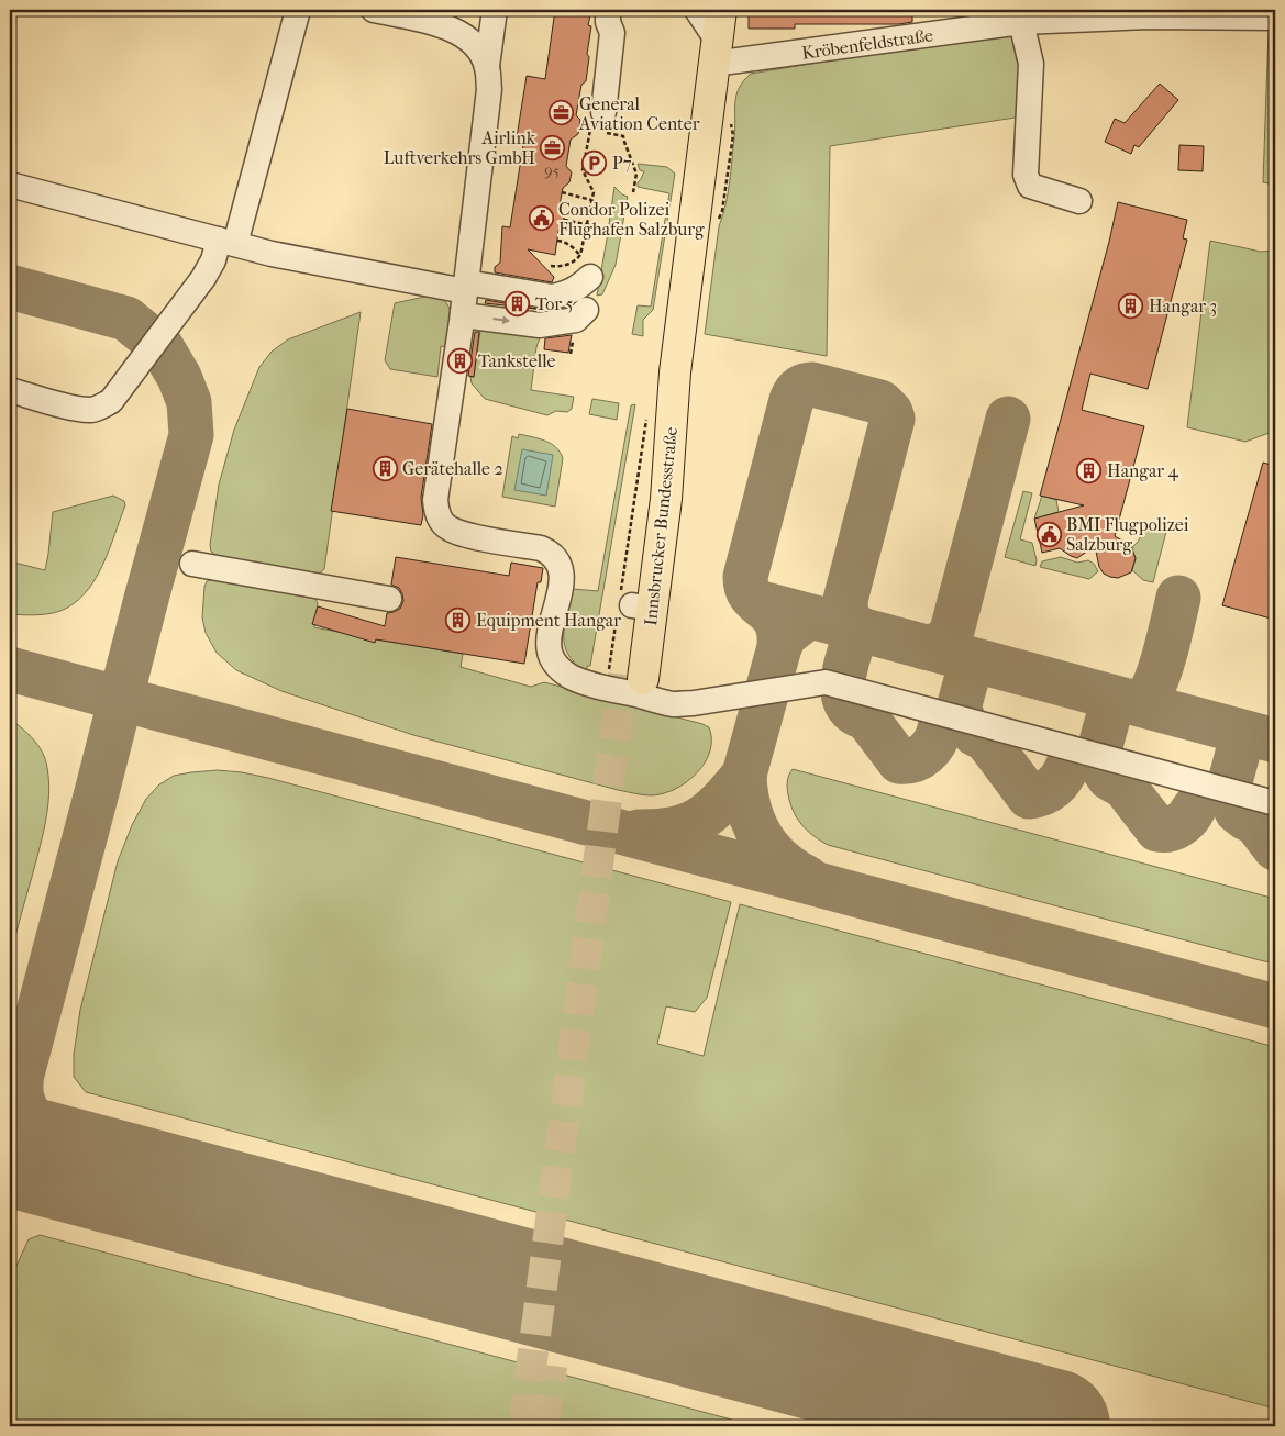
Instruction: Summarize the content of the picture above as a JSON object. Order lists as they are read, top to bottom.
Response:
{
  "streets": {
    "main road": ["Innsbrucker Bundesstraße"],
    "street": ["Kröbenfeldstraße"]
  },
  "crossings": [
    ["Kröbenfeldstraße", "Innsbrucker Bundesstraße"]
  ],
  "places": {
    "office": ["General Aviation Center", "Airlink Luftverkehrs GmbH"],
    "parking": ["P7"],
    "public building": ["Condor Polizei Flughafen Salzburg", "BMI Flugpolizei Salzburg"],
    "building": [
      "Tor 5",
      "Hangar 3",
      "Tankstelle",
      "Gerätehalle 2",
      "Hangar 4",
      "Equipment Hangar"
    ]
  },
  "house_numbers": ["95"]
}
